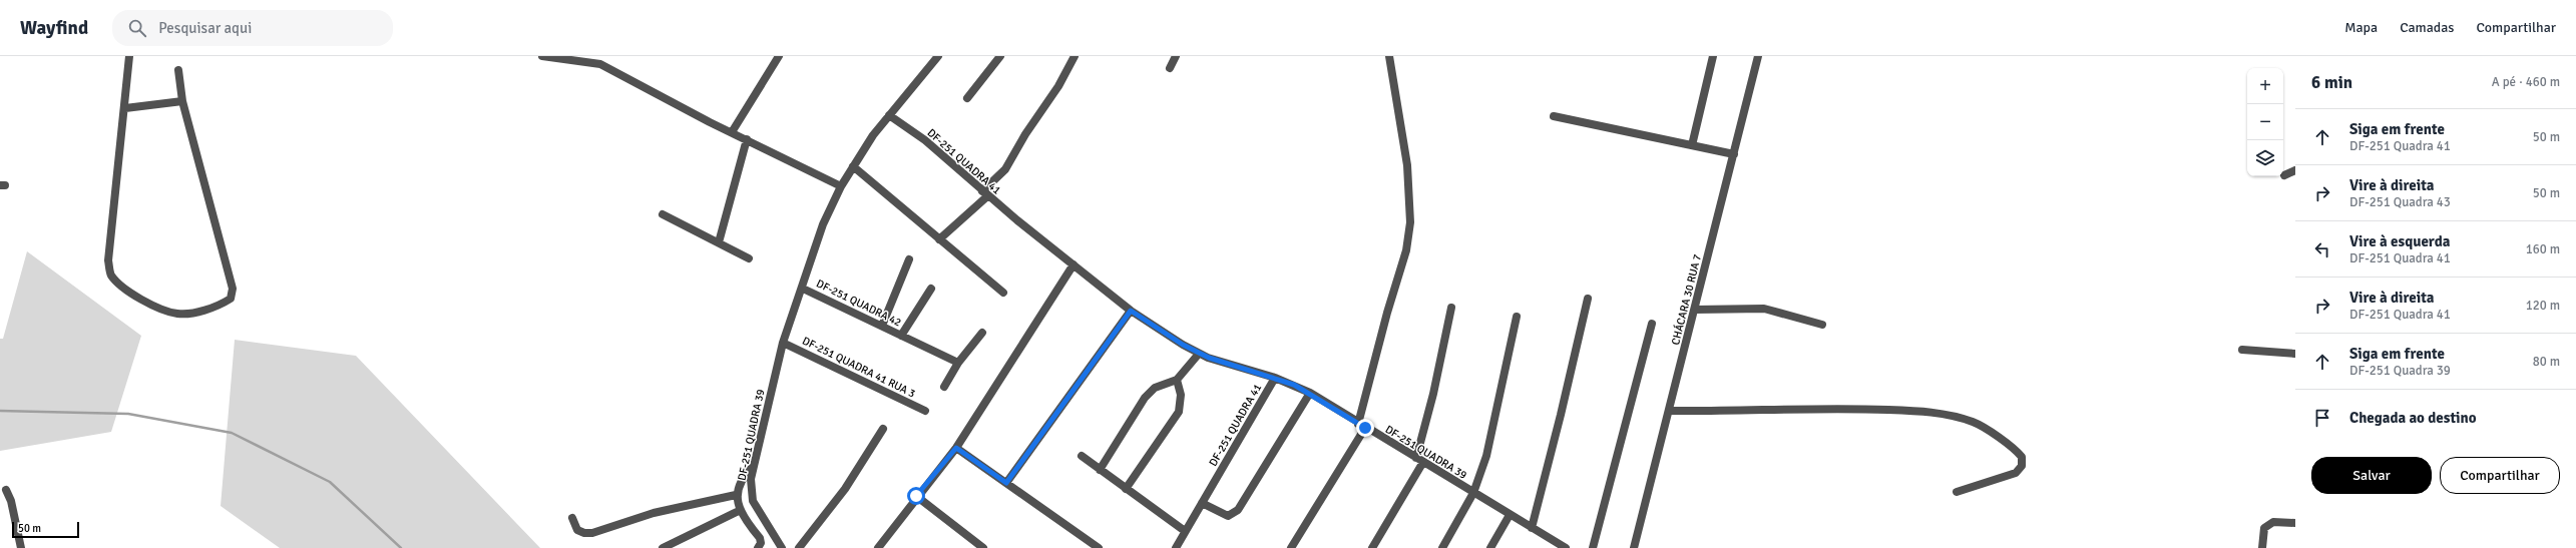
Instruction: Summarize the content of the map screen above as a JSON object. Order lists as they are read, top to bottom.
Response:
{
  "streets": {
    "street": [
      "DF-251 QUADRA 41",
      "CHÁCARA 30 RUA 7",
      "DF-251 QUADRA 42",
      "DF-251 QUADRA 41 RUA 3",
      "DF-251 QUADRA 39"
    ]
  },
  "crossings": [
    ["DF-251 QUADRA 41", "DF-251 QUADRA 39"],
    ["DF-251 QUADRA 42", "DF-251 QUADRA 41 RUA 3"],
    ["DF-251 QUADRA 42", "DF-251 QUADRA 39"],
    ["DF-251 QUADRA 41 RUA 3", "DF-251 QUADRA 39"]
  ],
  "scale_bar": "50 m",
  "page": {
    "header": "Wayfind",
    "search": "Pesquisar aqui",
    "nav": ["Mapa", "Camadas", "Compartilhar"],
    "heading": ["6 min", "A pé · 460 m"],
    "map_buttons": ["+", "−"],
    "list": [
      ["Siga em frente", "DF-251 Quadra 41", "50 m"],
      ["Vire à direita", "DF-251 Quadra 43", "50 m"],
      ["Vire à esquerda", "DF-251 Quadra 41", "160 m"],
      ["Vire à direita", "DF-251 Quadra 41", "120 m"],
      ["Siga em frente", "DF-251 Quadra 39", "80 m"],
      "Chegada ao destino"
    ],
    "buttons": ["Salvar", "Compartilhar"],
    "scale": "50 m"
  }
}
